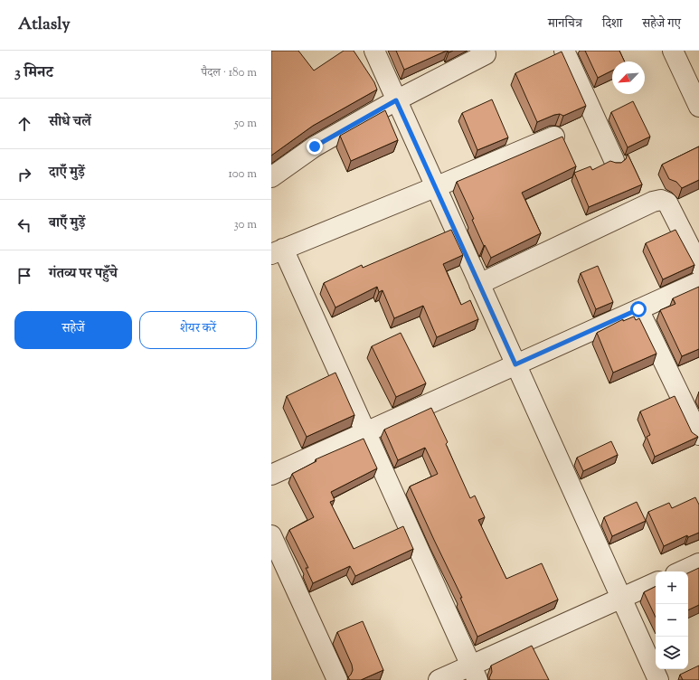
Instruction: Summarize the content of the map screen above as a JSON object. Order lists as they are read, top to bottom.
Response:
{
  "north": "bottom left",
  "page": {
    "header": "Atlasly",
    "nav": ["मानचित्र", "दिशा", "सहेजे गए"],
    "heading": ["3 मिनट", "पैदल · 180 m"],
    "list": [
      ["सीधे चलें", "50 m"],
      ["दाएँ मुड़ें", "100 m"],
      ["बाएँ मुड़ें", "30 m"],
      "गंतव्य पर पहुँचे"
    ],
    "buttons": ["सहेजें", "शेयर करें"],
    "map_buttons": ["+", "−"]
  }
}
